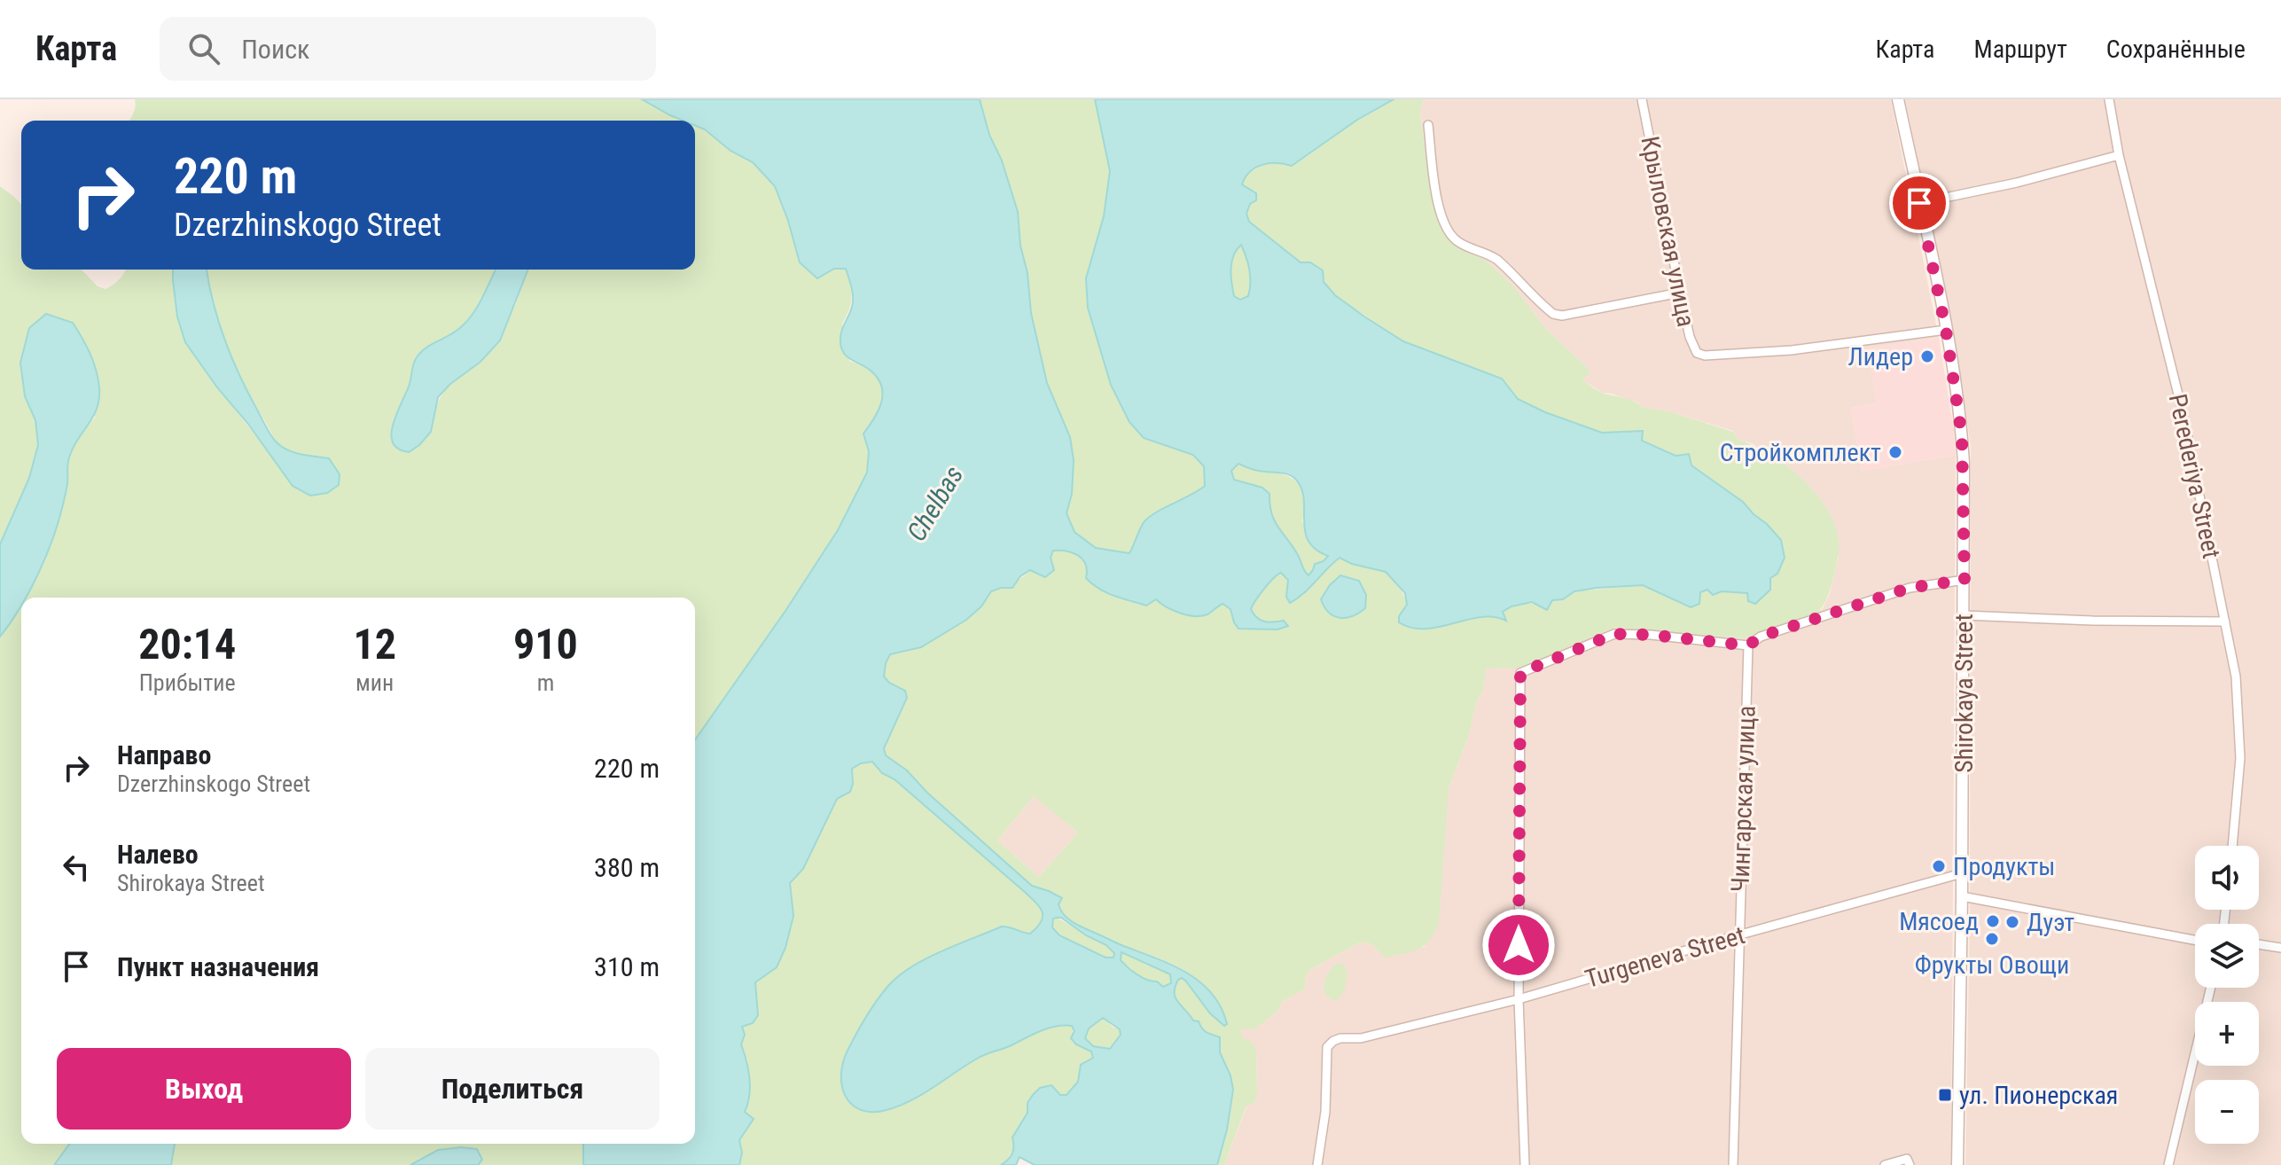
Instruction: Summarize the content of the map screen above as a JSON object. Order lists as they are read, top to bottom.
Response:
{
  "streets": {
    "street": [
      "Крыловская улица",
      "Perederiya Street",
      "Shirokaya Street",
      "Чингарская улица",
      "Turgeneva Street"
    ]
  },
  "crossings": [
    ["Крыловская улица", "Shirokaya Street"],
    ["Shirokaya Street", "Turgeneva Street"],
    ["Чингарская улица", "Turgeneva Street"]
  ],
  "water": ["Chelbas"],
  "places": {
    "other": [
      "Лидер",
      "Стройкомплект",
      "Продукты",
      "Мясоед",
      "Дуэт",
      "Фрукты Овощи"
    ],
    "transit": ["ул. Пионерская"]
  },
  "page": {
    "header": "Карта",
    "search": "Поиск",
    "nav": ["Карта", "Маршрут", "Сохранённые"],
    "turn": ["220 m", "Dzerzhinskogo Street"],
    "eta": [
      "20:14",
      "Прибытие",
      "12",
      "мин",
      "910",
      "m"
    ],
    "list": [
      {
        "name": "Направо",
        "note": "Dzerzhinskogo Street",
        "value": "220 m"
      },
      {
        "name": "Налево",
        "note": "Shirokaya Street",
        "value": "380 m"
      },
      {
        "name": "Пункт назначения",
        "value": "310 m"
      }
    ],
    "map_buttons": ["+", "−"],
    "buttons": ["Выход", "Поделиться"]
  }
}
